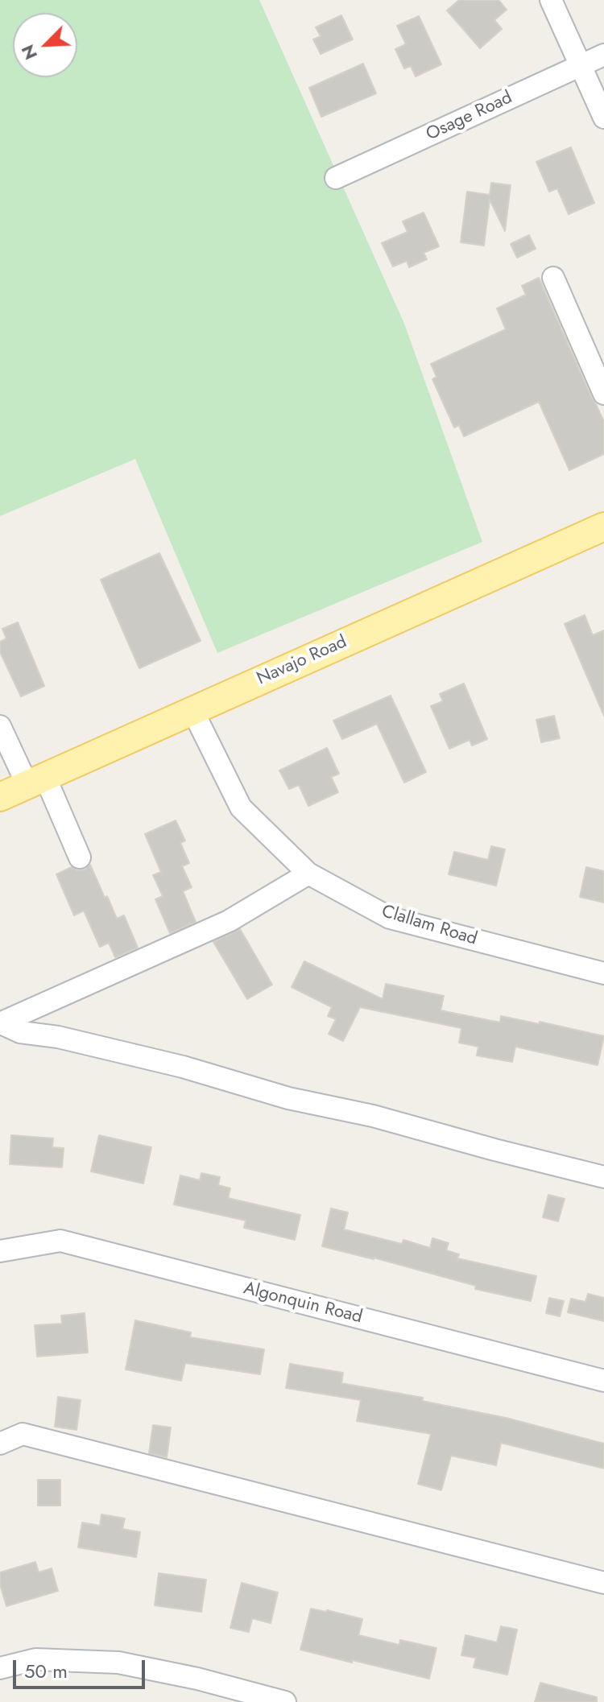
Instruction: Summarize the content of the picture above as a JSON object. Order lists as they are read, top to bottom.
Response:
{
  "streets": {
    "main road": ["Navajo Road"],
    "street": ["Osage Road", "Clallam Road", "Algonquin Road"]
  },
  "crossings": [
    ["Navajo Road", "Clallam Road"]
  ],
  "scale_bar": "50 m",
  "north": "bottom left"
}
